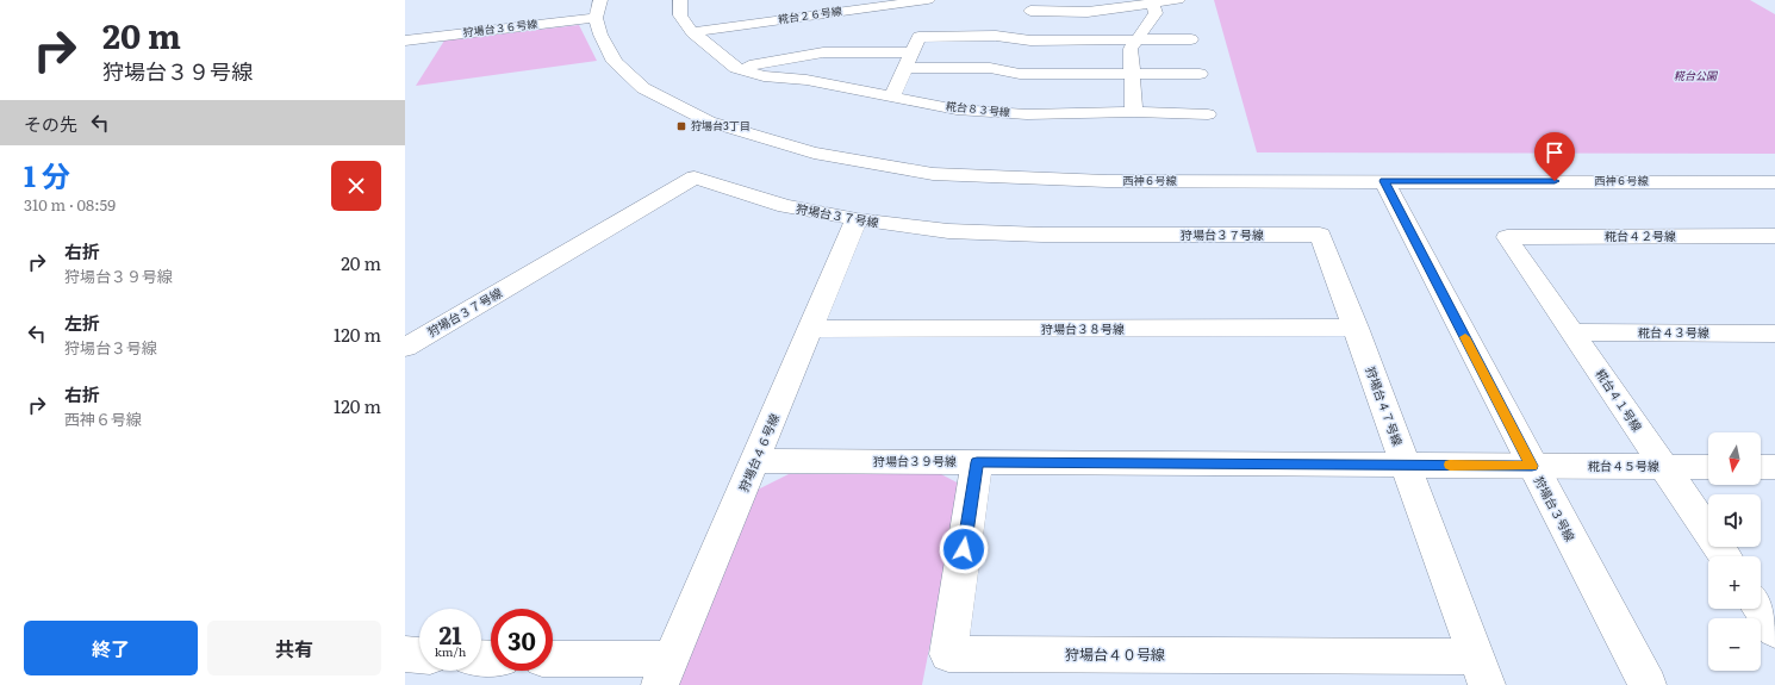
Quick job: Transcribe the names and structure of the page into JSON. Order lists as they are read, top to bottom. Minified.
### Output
{"streets":{"street":["糀台２６号線","狩場台３６号線","糀台８３号線","西神６号線","狩場台３７号線","糀台４２号線","狩場台３８号線","糀台４３号線","糀台４１号線","狩場台４７号線","狩場台４６号線","狩場台３９号線","糀台４５号線","狩場台３号線","狩場台４０号線"]},"crossings":[["糀台２６号線","糀台８３号線"],["狩場台３６号線","西神６号線"],["西神６号線","狩場台３号線"],["狩場台３７号線","狩場台４７号線"],["狩場台３７号線","狩場台４６号線"],["糀台４２号線","糀台４１号線"],["狩場台３８号線","狩場台４７号線"],["狩場台３８号線","狩場台４６号線"],["糀台４３号線","糀台４１号線"],["糀台４１号線","糀台４５号線"],["狩場台４７号線","狩場台３９号線"],["狩場台４７号線","狩場台４０号線"],["狩場台４６号線","狩場台３９号線"],["狩場台３９号線","糀台４５号線"],["狩場台３９号線","狩場台３号線"],["狩場台３９号線","狩場台４０号線"],["糀台４５号線","狩場台３号線"]],"parks":["糀台公園"],"places":{"transit":["狩場台3丁目"]},"north":"bottom","page":{"turn":["20 m","狩場台３９号線"],"then":"その先","heading":["1 分","310 m · 08:59"],"list":[{"name":"右折","note":"狩場台３９号線","value":"20 m"},{"name":"左折","note":"狩場台３号線","value":"120 m"},{"name":"右折","note":"西神６号線","value":"120 m"}],"map_buttons":["+","−"],"speed":"21 km/h","limit":"30","buttons":["終了","共有"]}}
